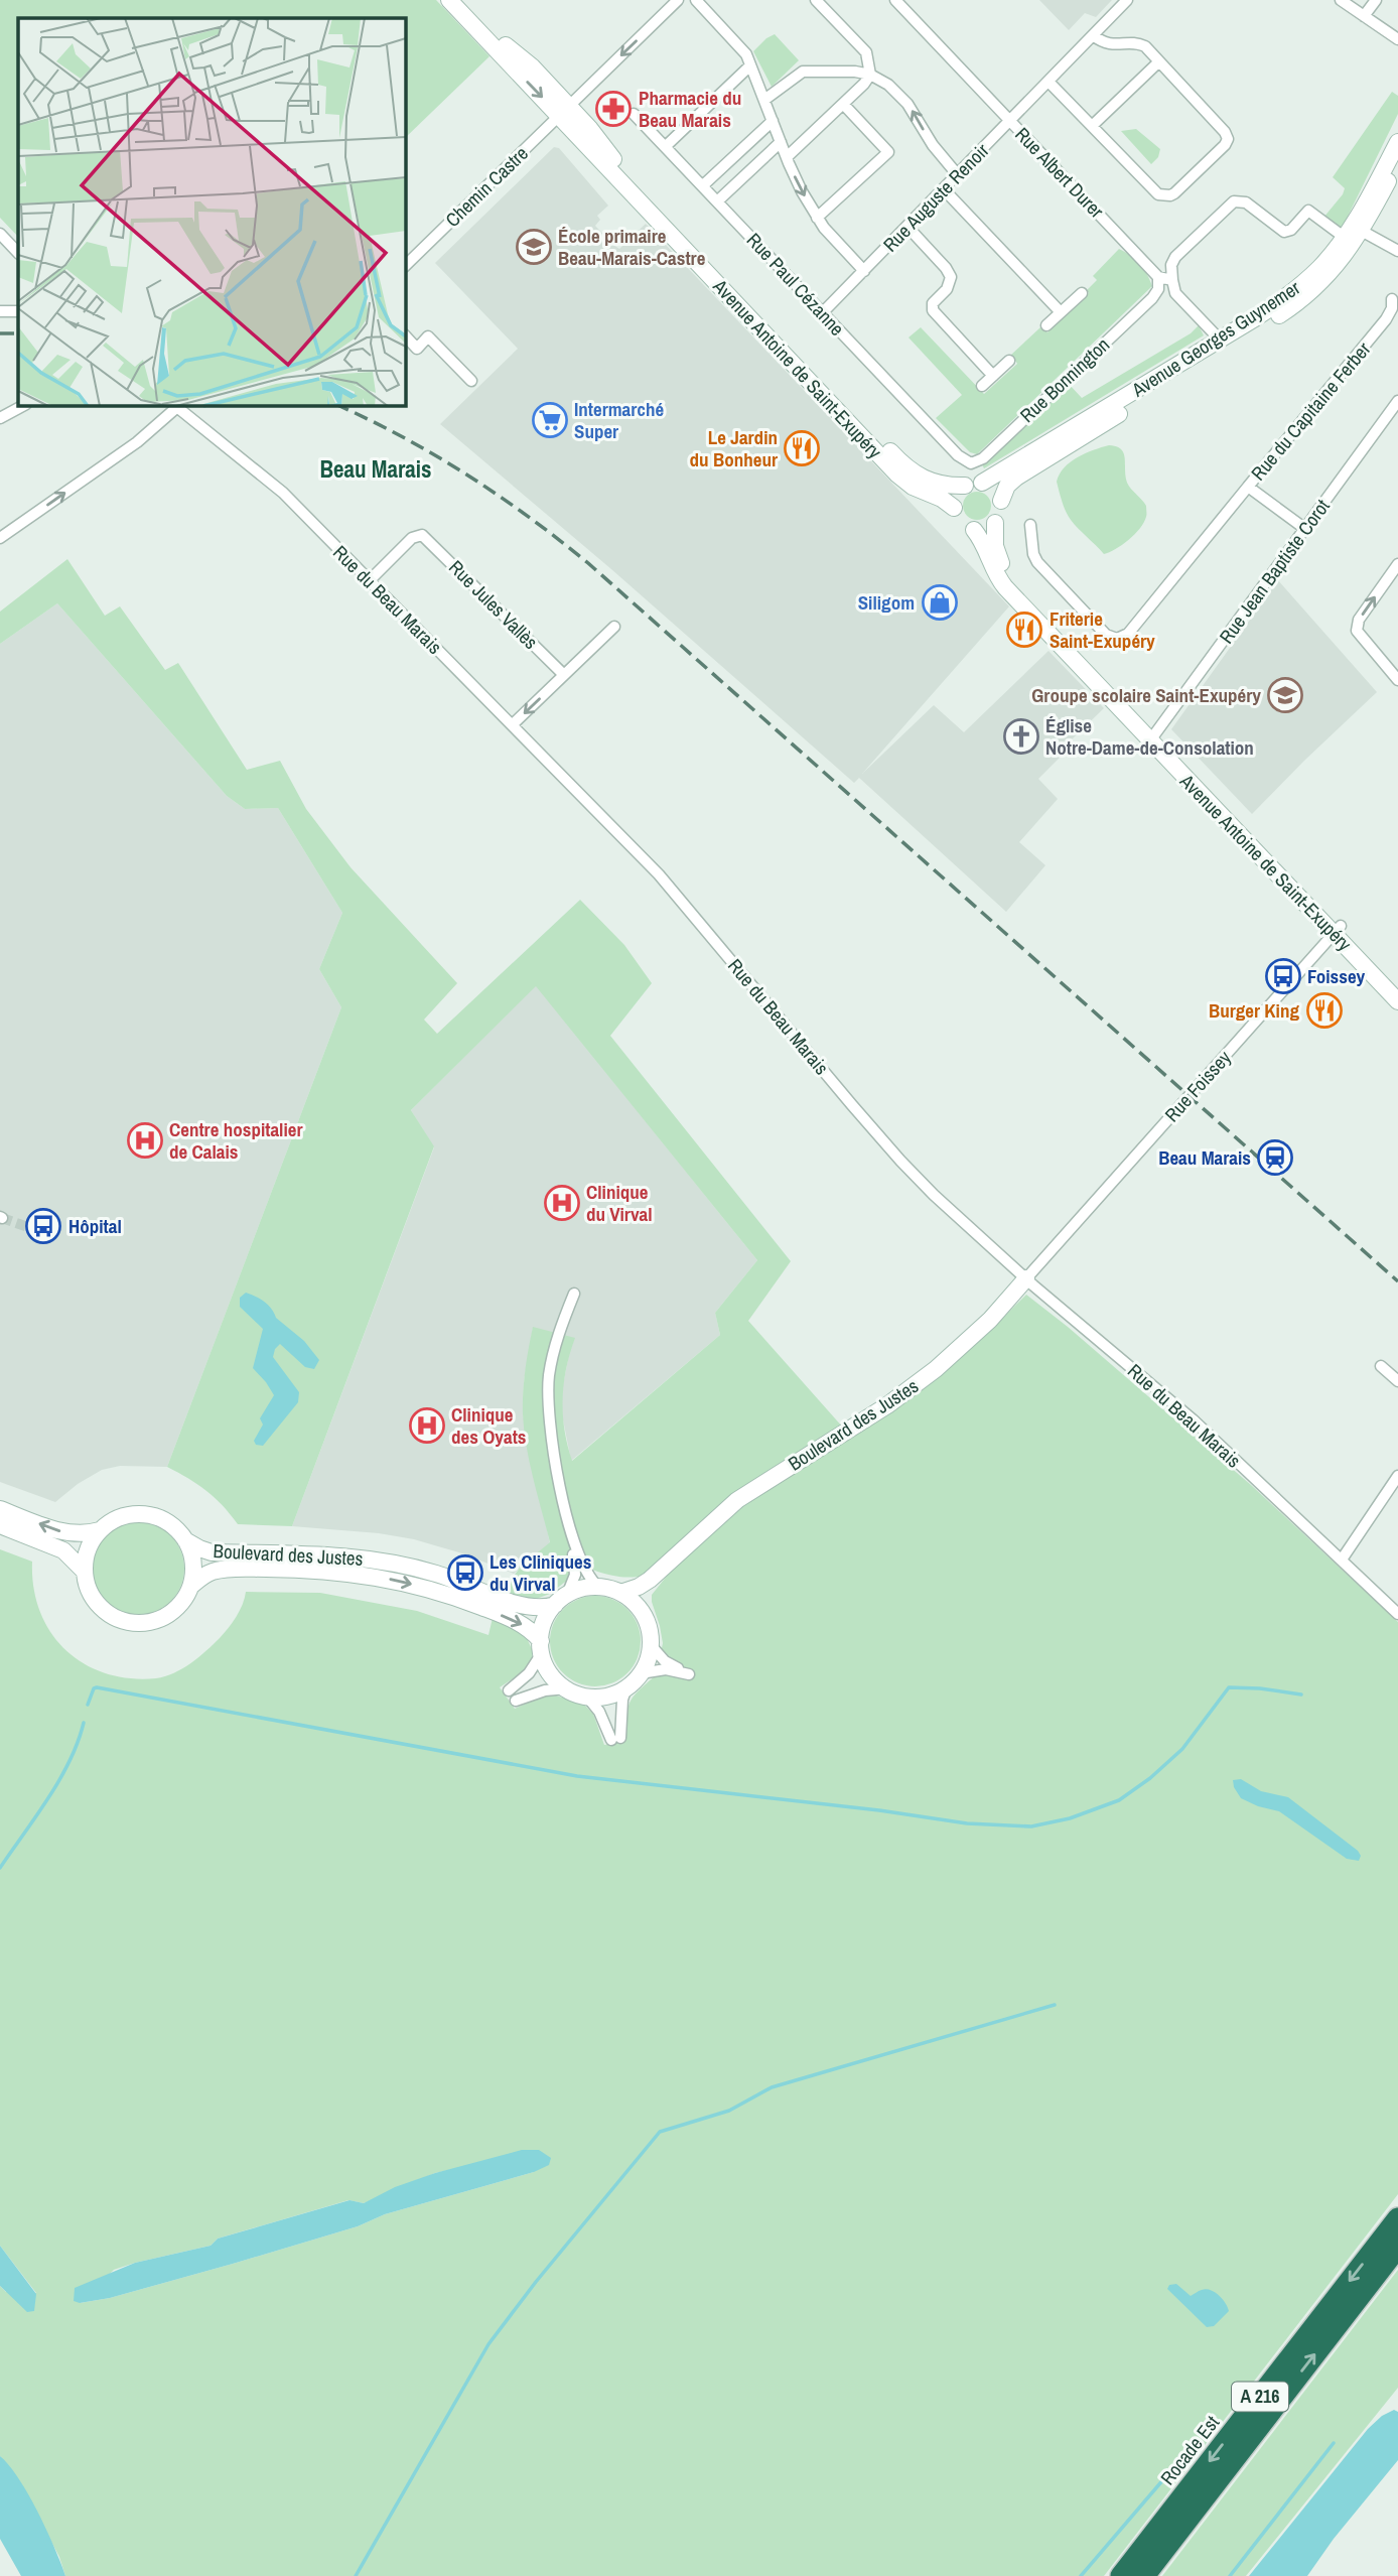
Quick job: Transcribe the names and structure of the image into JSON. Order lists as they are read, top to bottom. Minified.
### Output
{"streets":{"highway":["A 216","Rocade Est"],"street":["Rue Albert Durer","Chemin Castre","Rue Auguste Renoir","Rue Paul Cézanne","Avenue Georges Guynemer","Avenue Antoine de Saint-Exupéry","Rue Bonnington","Rue du Capitaine Ferber","Rue Jean Baptiste Corot","Rue du Beau Marais","Rue Jules Vallès","Rue Foissey","Boulevard des Justes"]},"crossings":[["Rue Albert Durer","Rue Auguste Renoir"],["Rue Albert Durer","Rue Bonnington"],["Chemin Castre","Avenue Antoine de Saint-Exupéry"],["Rue Auguste Renoir","Rue Paul Cézanne"],["Rue Paul Cézanne","Rue Bonnington"],["Avenue Georges Guynemer","Avenue Antoine de Saint-Exupéry"],["Avenue Antoine de Saint-Exupéry","Rue Jean Baptiste Corot"],["Avenue Antoine de Saint-Exupéry","Rue Foissey"],["Rue du Capitaine Ferber","Rue Jean Baptiste Corot"],["Rue du Beau Marais","Rue Jules Vallès"],["Rue du Beau Marais","Rue Foissey"],["Rue du Beau Marais","Boulevard des Justes"],["Rue Foissey","Boulevard des Justes"]],"one_way":["Chemin Castre"],"districts":["Beau Marais"],"places":{"pharmacy":["Pharmacie du Beau Marais"],"school or university":["École primaire Beau-Marais-Castre","Groupe scolaire Saint-Exupéry"],"supermarket":["Intermarché Super"],"restaurant":["Le Jardin du Bonheur","Friterie Saint-Exupéry","Burger King"],"shop":["Siligom"],"church":["Église Notre-Dame-de-Consolation"],"bus stop":["Foissey","Hôpital","Les Cliniques du Virval"],"hospital":["Centre hospitalier de Calais","Clinique du Virval","Clinique des Oyats"],"station":["Beau Marais"]}}
